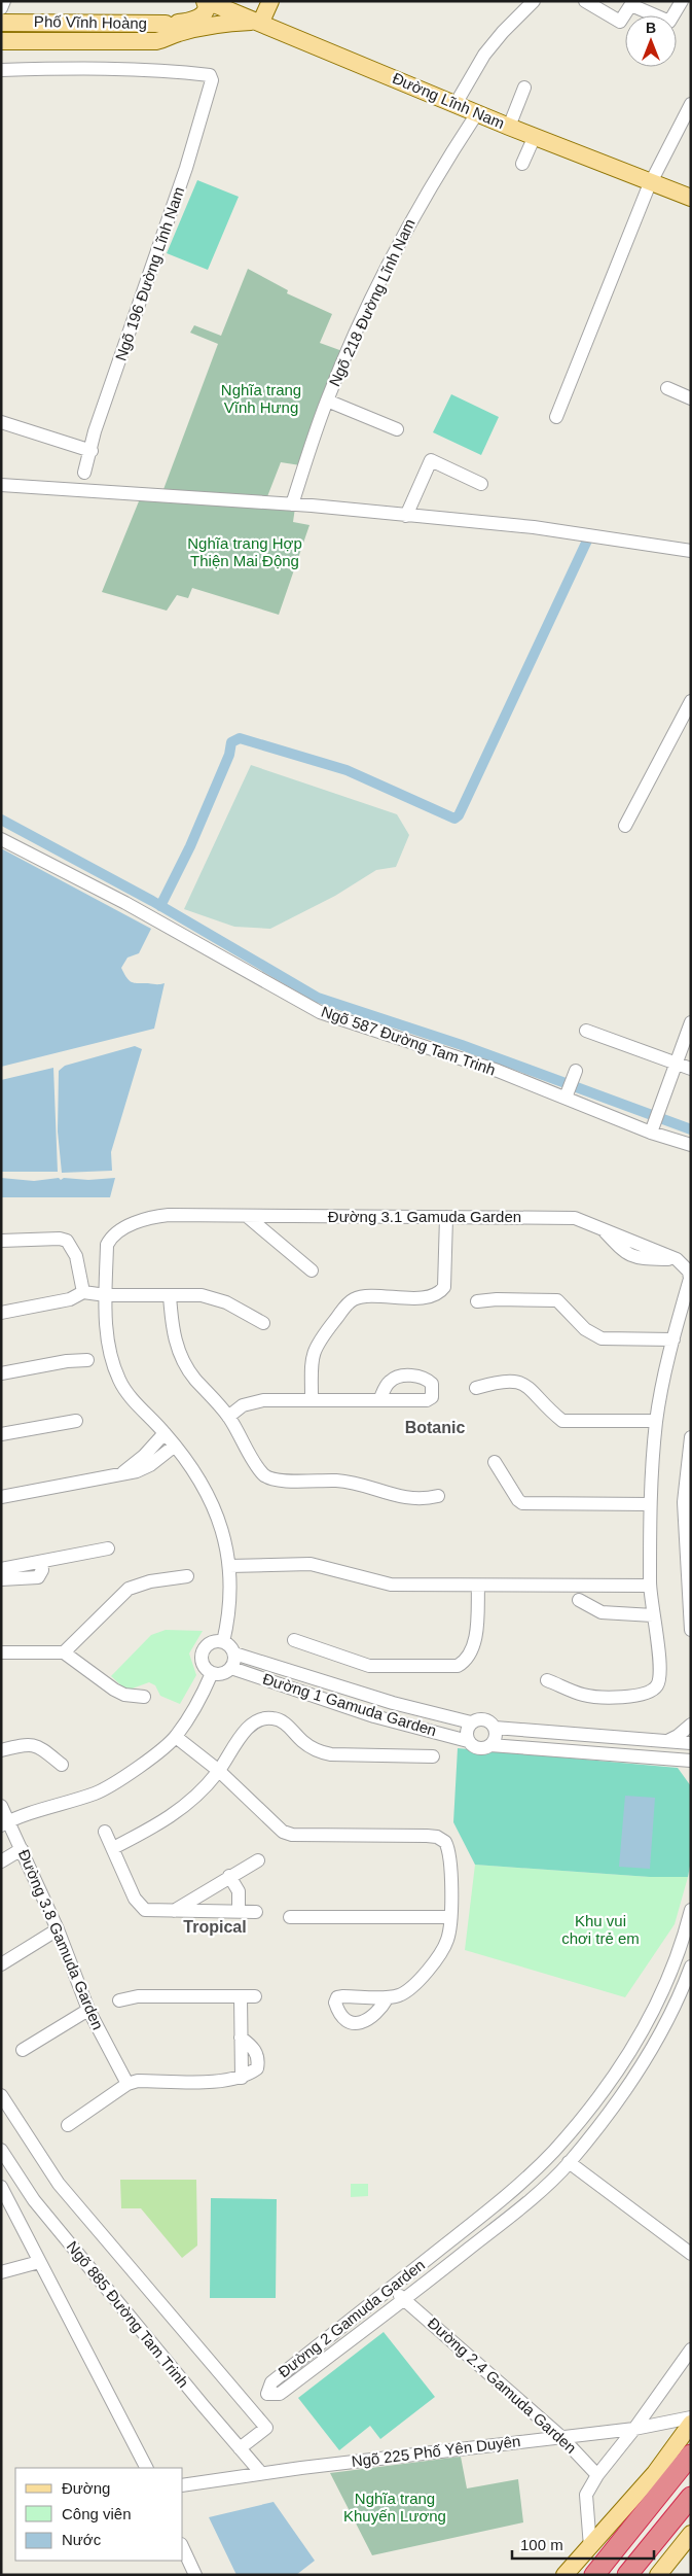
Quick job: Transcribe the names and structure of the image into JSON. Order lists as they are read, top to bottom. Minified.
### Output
{"streets":{"main road":["Phố Vĩnh Hoàng","Đường Lĩnh Nam"],"street":["Ngõ 196 Đường Lĩnh Nam","Ngõ 218 Đường Lĩnh Nam","Ngõ 587 Đường Tam Trinh","Đường 3.1 Gamuda Garden","Đường 1 Gamuda Garden","Đường 3.8 Gamuda Garden","Ngõ 885 Đường Tam Trinh","Đường 2 Gamuda Garden","Đường 2.4 Gamuda Garden","Ngõ 225 Phố Yên Duyên"]},"crossings":[["Phố Vĩnh Hoàng","Đường Lĩnh Nam"],["Đường Lĩnh Nam","Ngõ 218 Đường Lĩnh Nam"],["Đường 3.1 Gamuda Garden","Đường 1 Gamuda Garden"],["Ngõ 885 Đường Tam Trinh","Ngõ 225 Phố Yên Duyên"],["Đường 2 Gamuda Garden","Đường 2.4 Gamuda Garden"],["Đường 2.4 Gamuda Garden","Ngõ 225 Phố Yên Duyên"]],"districts":["Botanic","Tropical"],"parks":["Nghĩa trang Vĩnh Hưng","Nghĩa trang Hợp Thiện Mai Động","Khu vui chơi trẻ em","Nghĩa trang Khuyến Lương"],"legend":["Đường","Công viên","Nước"],"scale_bar":"100 m","north":"top"}
